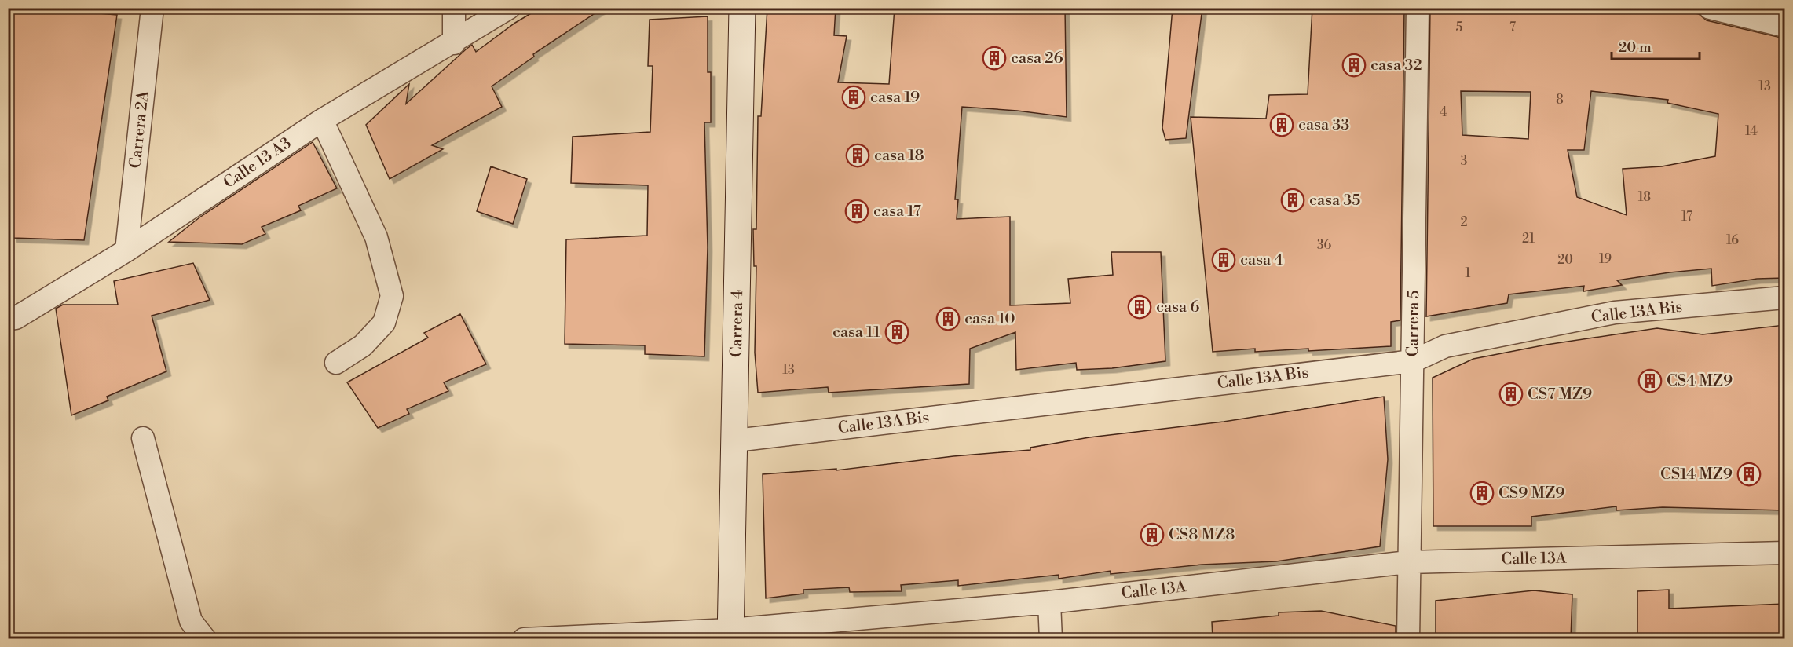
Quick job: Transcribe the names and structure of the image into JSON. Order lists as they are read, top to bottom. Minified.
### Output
{"streets":{"main road":["Carrera 4"],"street":["Carrera 2A","Calle 13 A3","Calle 13A Bis","Carrera 5","Calle 13A"]},"crossings":[["Carrera 2A","Calle 13 A3"],["Calle 13A Bis","Carrera 4"],["Calle 13A Bis","Carrera 5"],["Carrera 4","Calle 13A"],["Carrera 5","Calle 13A"]],"places":{"building":["casa 26","casa 32","casa 19","casa 33","casa 18","casa 35","casa 17","casa 4","casa 6","casa 10","casa 11","CS4 MZ9","CS7 MZ9","CS14 MZ9","CS9 MZ9","CS8 MZ8"]},"house_numbers":["5","7","13","8","4","14","3","18","17","2","21","16","36","19","20","1","13"],"scale_bar":"20 m"}
